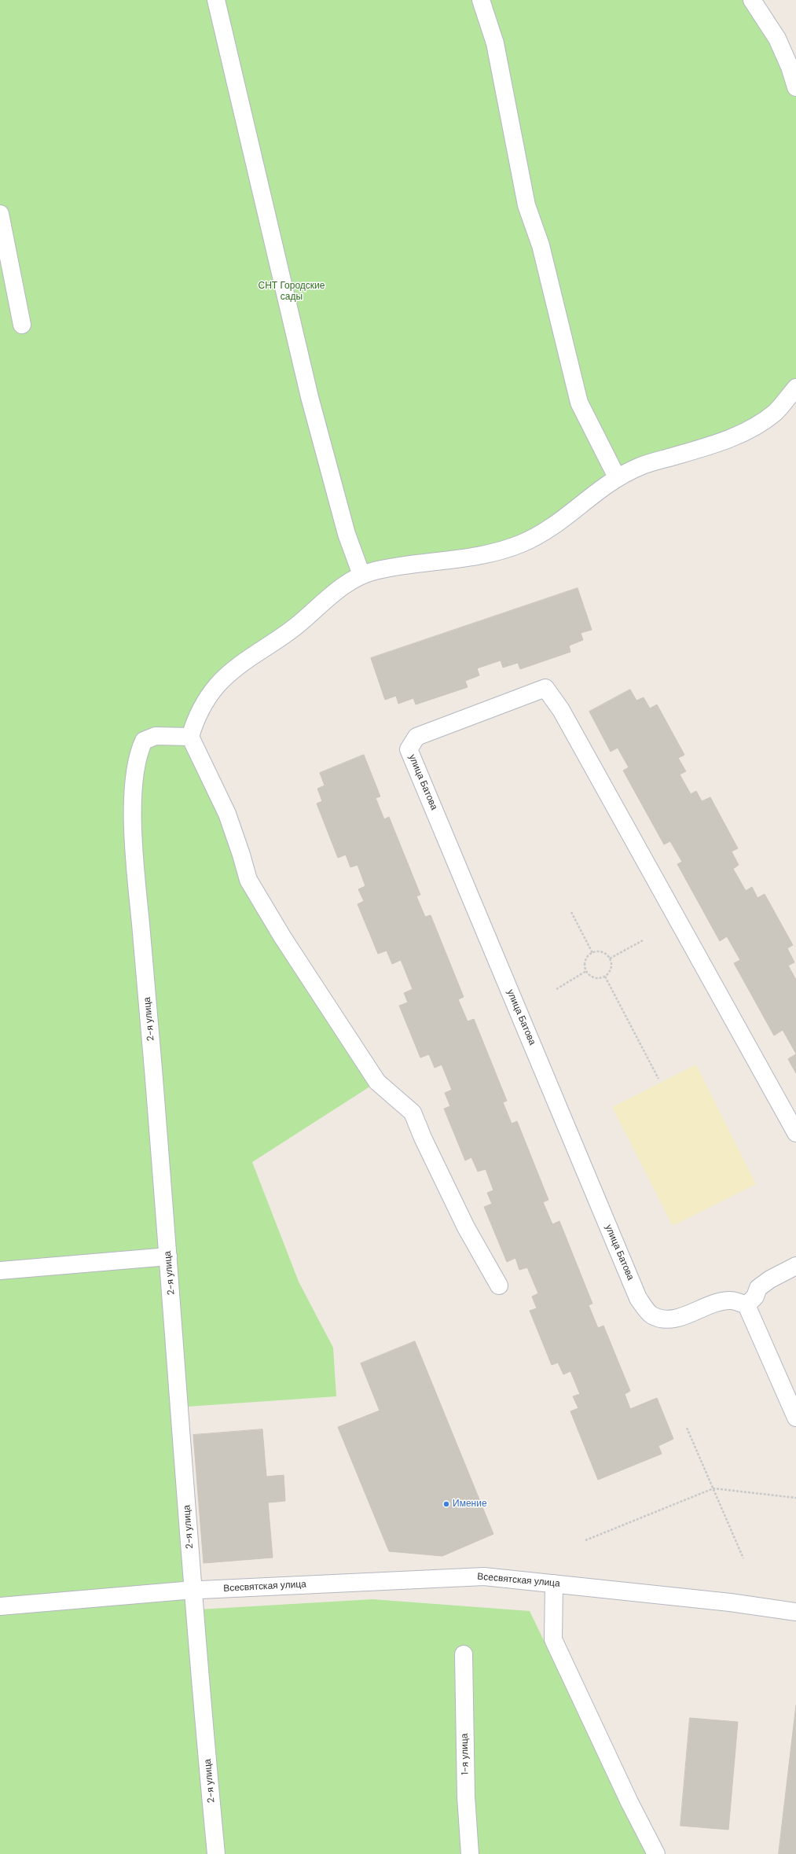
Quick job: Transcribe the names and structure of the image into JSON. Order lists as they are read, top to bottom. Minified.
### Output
{"streets":{"street":["улица Батова","2-я улица","Всесвятская улица","1-я улица"]},"crossings":[["2-я улица","Всесвятская улица"]],"parks":["СНТ Городские сады"],"places":["Имение"]}
